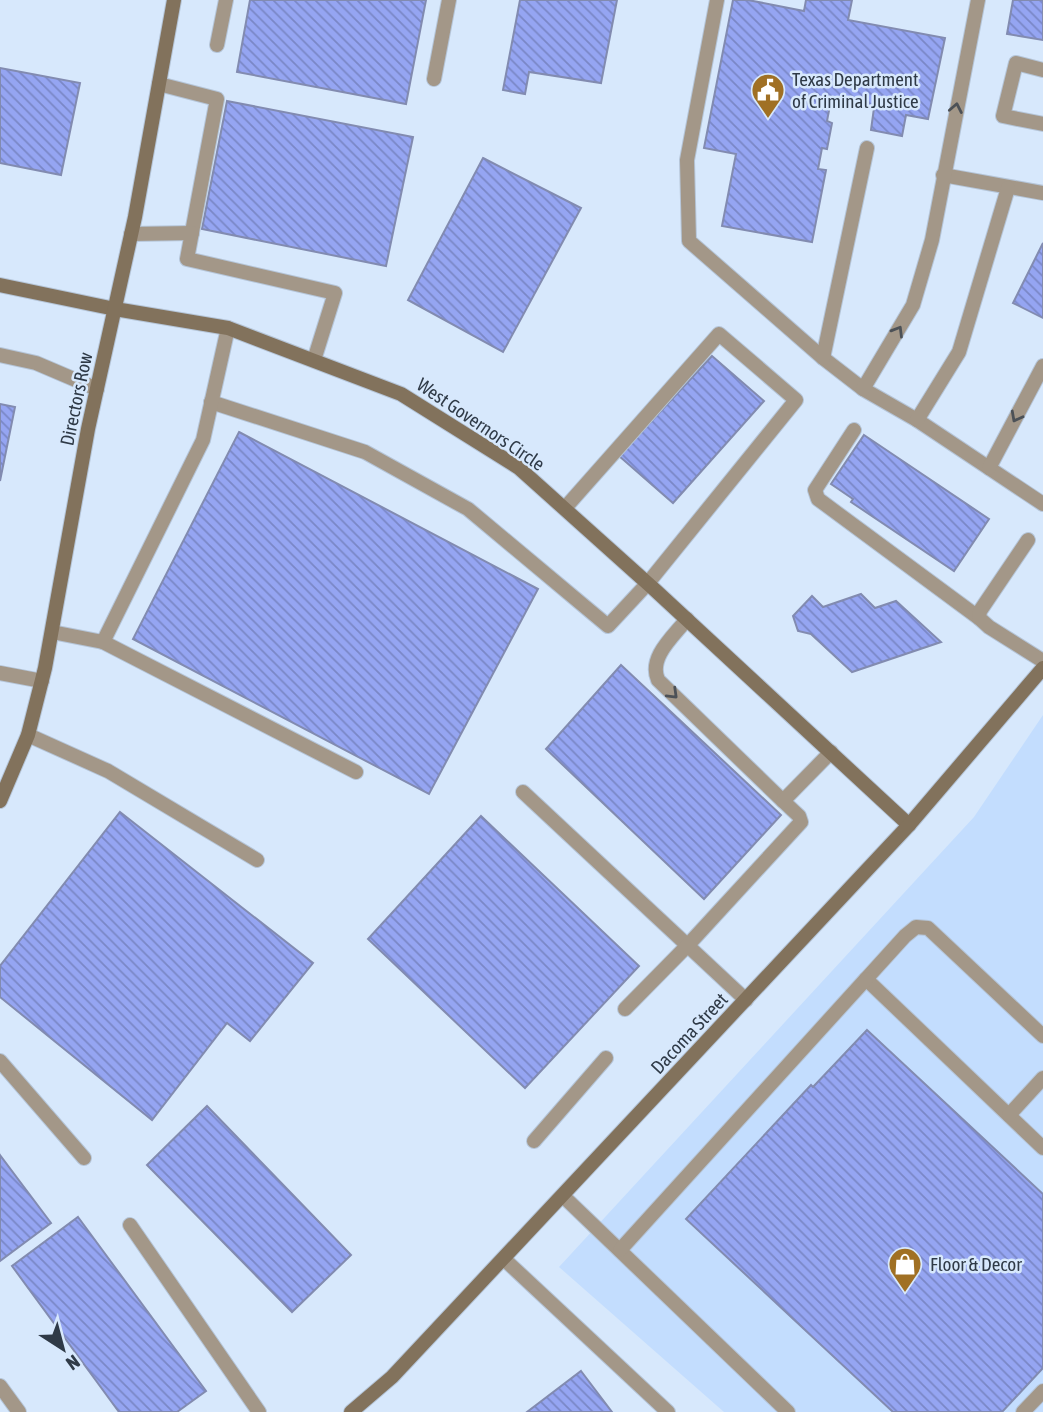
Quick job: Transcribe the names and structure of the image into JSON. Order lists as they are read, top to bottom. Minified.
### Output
{"streets":{"street":["Directors Row","West Governors Circle","Dacoma Street"]},"crossings":[["Directors Row","West Governors Circle"],["West Governors Circle","Dacoma Street"]],"places":{"public building":["Texas Department of Criminal Justice"],"shop":["Floor & Decor"]},"north":"bottom right"}
